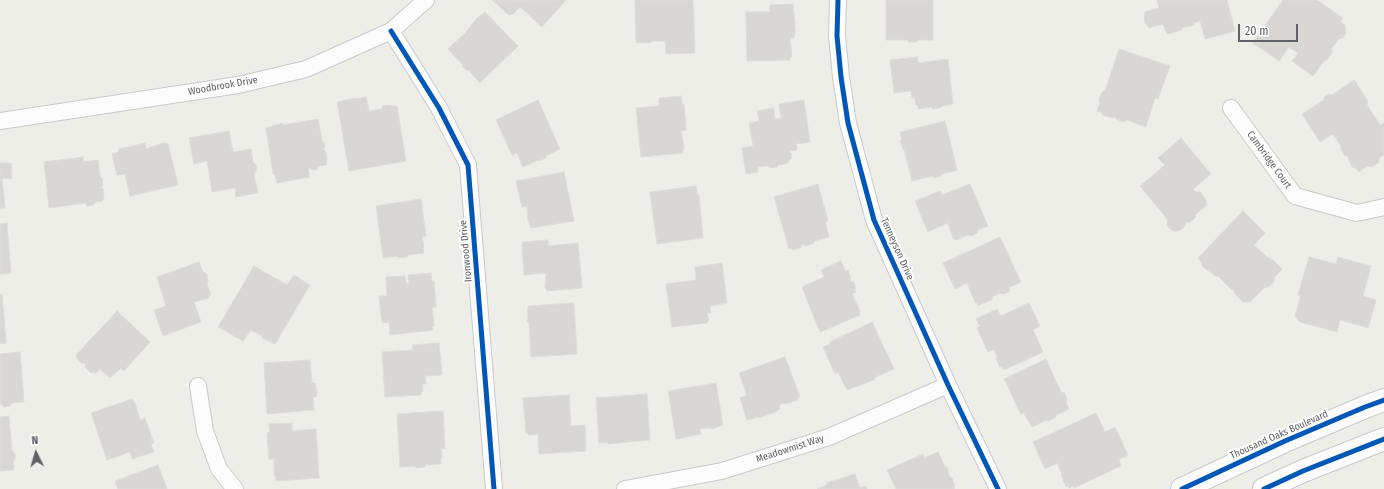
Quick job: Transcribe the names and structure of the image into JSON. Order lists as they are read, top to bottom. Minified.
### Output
{"streets":{"main road":["Thousand Oaks Boulevard"],"street":["Woodbrook Drive","Cambridge Court","Tenneyson Drive","Ironwood Drive","Meadowmist Way"]},"crossings":[["Woodbrook Drive","Ironwood Drive"],["Tenneyson Drive","Meadowmist Way"]],"scale_bar":"20 m","north":"top"}
